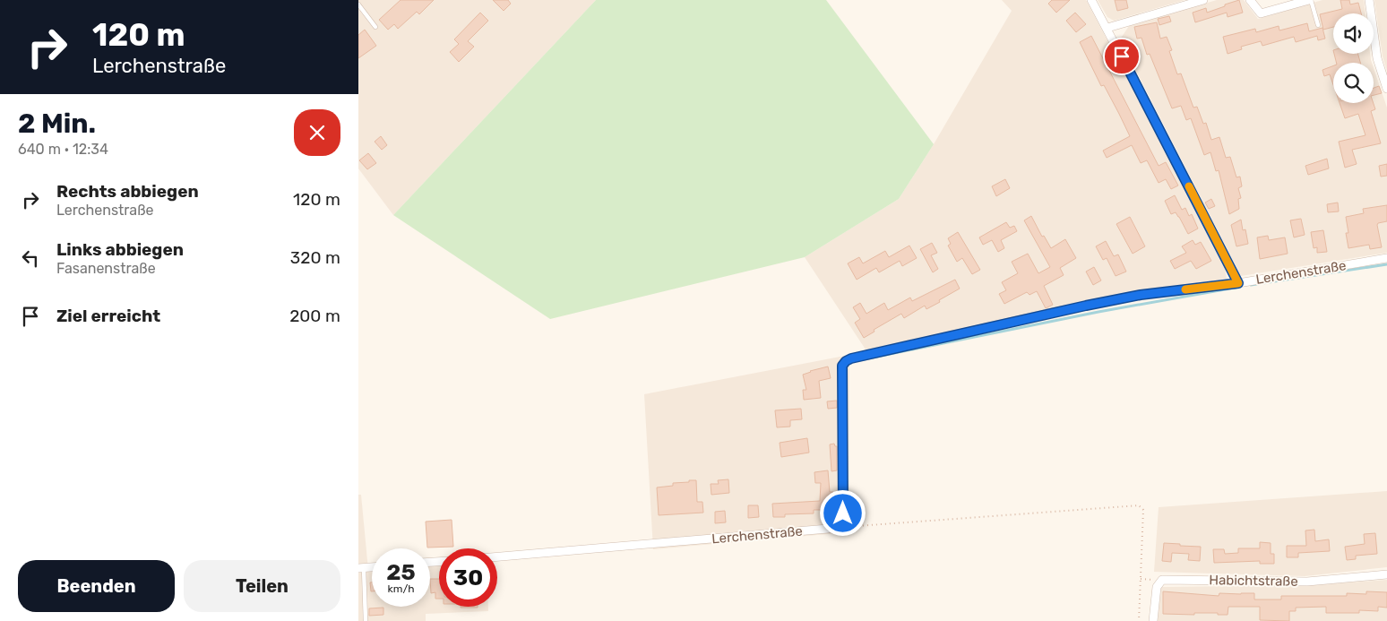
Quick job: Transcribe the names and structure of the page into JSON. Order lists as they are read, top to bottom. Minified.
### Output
{"streets":{"street":["Lerchenstraße","Habichtstraße"]},"page":{"turn":["120 m","Lerchenstraße"],"heading":["2 Min.","640 m · 12:34"],"list":[{"name":"Rechts abbiegen","note":"Lerchenstraße","value":"120 m"},{"name":"Links abbiegen","note":"Fasanenstraße","value":"320 m"},{"name":"Ziel erreicht","value":"200 m"}],"speed":"25 km/h","limit":"30","buttons":["Beenden","Teilen"]}}
